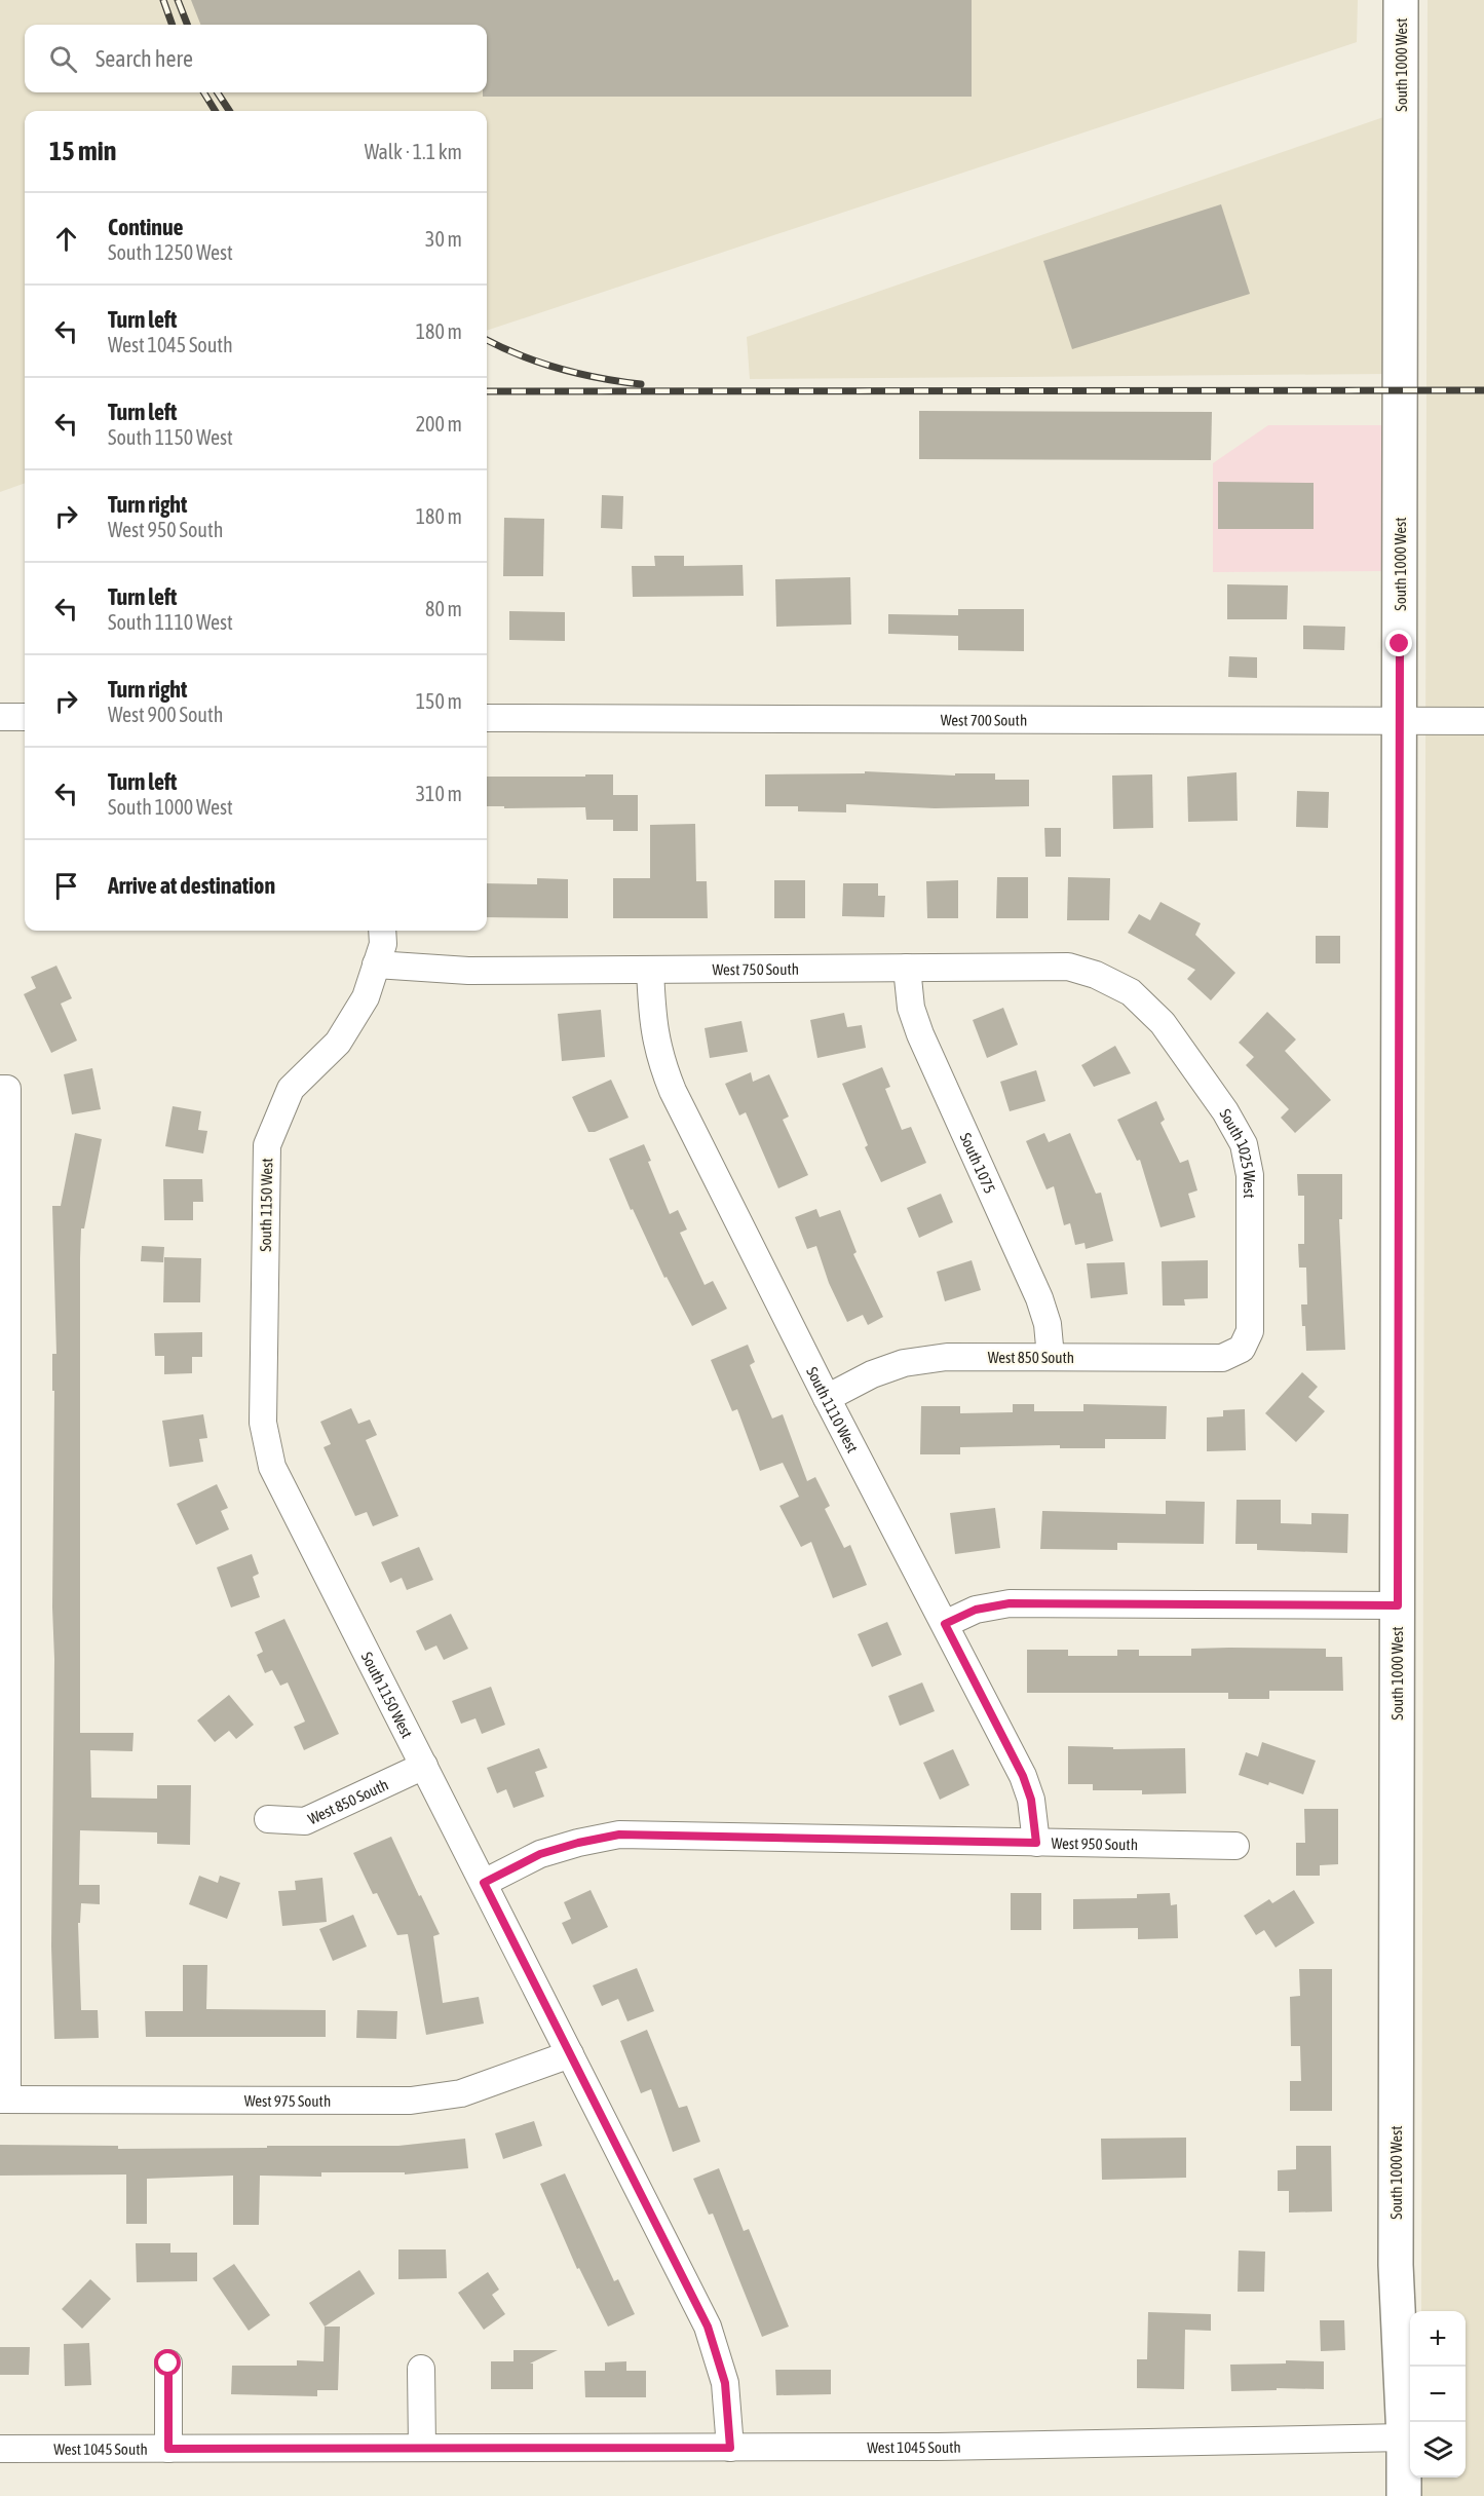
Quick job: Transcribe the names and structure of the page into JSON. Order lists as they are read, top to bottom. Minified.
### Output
{"streets":{"main road":["South 1000 West"],"street":["West 700 South","West 750 South","South 1025 West","South 1075","South 1150 West","West 850 South","South 1110 West","West 950 South","West 975 South","West 1045 South"]},"crossings":[["South 1000 West","West 700 South"],["South 1000 West","West 1045 South"],["West 750 South","South 1025 West"],["West 750 South","South 1075"],["West 750 South","South 1150 West"],["West 750 South","South 1110 West"],["South 1025 West","West 850 South"],["South 1075","West 850 South"],["South 1150 West","West 850 South"],["South 1150 West","West 950 South"],["South 1150 West","West 975 South"],["South 1150 West","West 1045 South"],["West 850 South","South 1110 West"],["South 1110 West","West 950 South"]],"page":{"search":"Search here","heading":["15 min","Walk · 1.1 km"],"list":[["Continue","South 1250 West","30 m"],["Turn left","West 1045 South","180 m"],["Turn left","South 1150 West","200 m"],["Turn right","West 950 South","180 m"],["Turn left","South 1110 West","80 m"],["Turn right","West 900 South","150 m"],["Turn left","South 1000 West","310 m"],"Arrive at destination"],"map_buttons":["+","−"]}}
